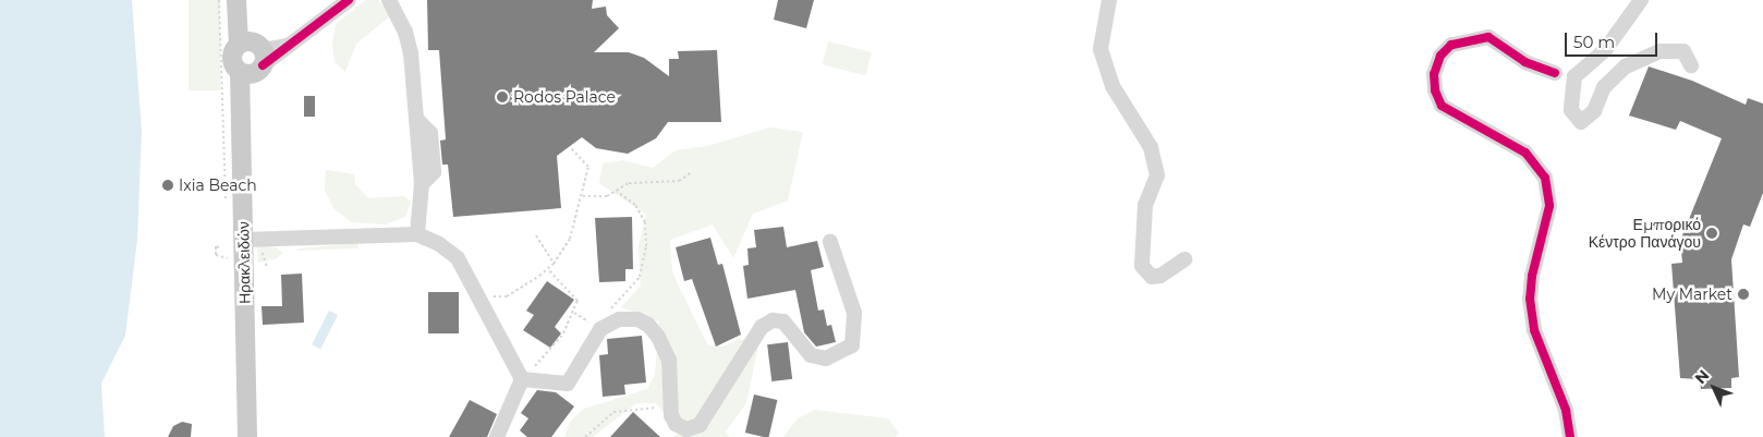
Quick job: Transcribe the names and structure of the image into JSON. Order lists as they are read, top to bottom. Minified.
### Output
{"streets":{"main road":["Ηρακλειδών"]},"places":["Rodos Palace","Ixia Beach","Εμπορικό Κέντρο Πανάγου","My Market"],"scale_bar":"50 m","north":"top left"}
